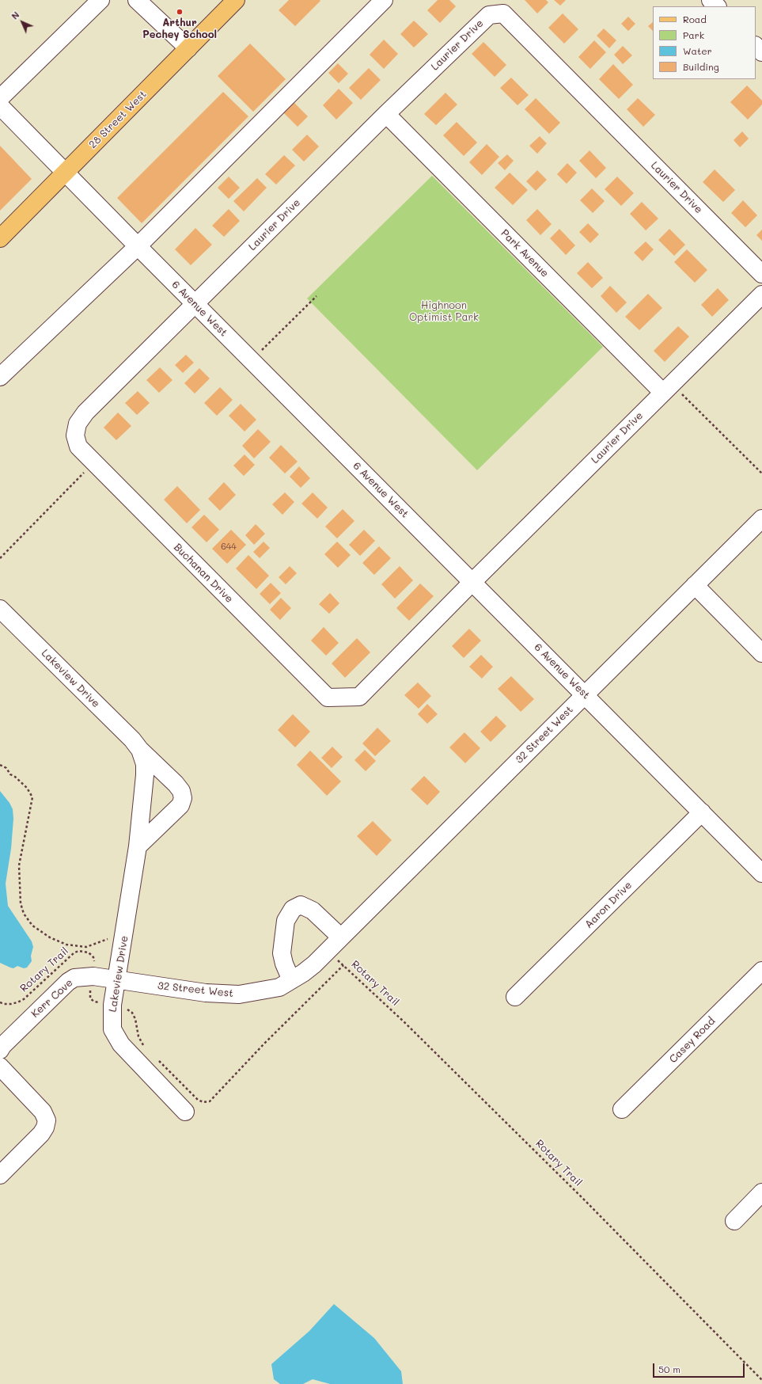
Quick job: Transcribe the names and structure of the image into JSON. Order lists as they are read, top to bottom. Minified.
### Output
{"streets":{"main road":["28 Street West"],"street":["Laurier Drive","Park Avenue","6 Avenue West","Buchanan Drive","Lakeview Drive","32 Street West","Aaron Drive","Kerr Cove","Casey Road"],"path":["Rotary Trail"]},"crossings":[["Laurier Drive","Park Avenue"],["Laurier Drive","6 Avenue West"],["Laurier Drive","Buchanan Drive"],["28 Street West","6 Avenue West"],["6 Avenue West","Buchanan Drive"],["6 Avenue West","32 Street West"],["6 Avenue West","Aaron Drive"],["Lakeview Drive","32 Street West"],["Lakeview Drive","Rotary Trail"],["Lakeview Drive","Kerr Cove"],["32 Street West","Kerr Cove"],["Rotary Trail","Kerr Cove"]],"parks":["Highnoon Optimist Park"],"places":["Arthur Pechey School"],"house_numbers":["644"],"legend":["Road","Park","Water","Building"],"scale_bar":"50 m","north":"top left"}
